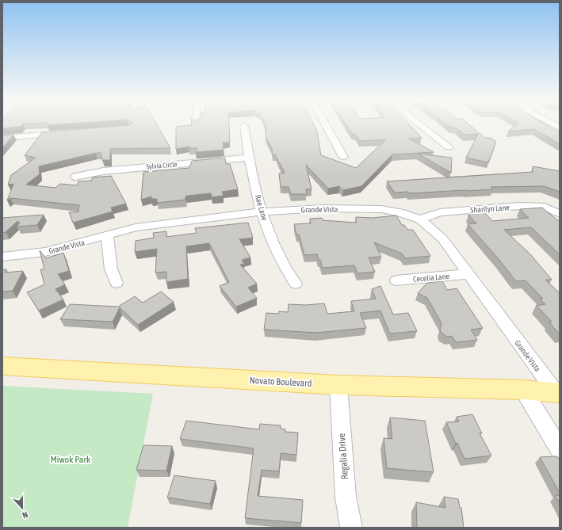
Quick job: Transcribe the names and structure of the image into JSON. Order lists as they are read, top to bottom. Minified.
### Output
{"streets":{"main road":["Novato Boulevard"],"street":["Sylvia Circle","Rae Lane","Sharilyn Lane","Grande Vista","Cecelia Lane","Regalia Drive"]},"crossings":[["Sylvia Circle","Rae Lane"],["Rae Lane","Grande Vista"],["Sharilyn Lane","Grande Vista"],["Grande Vista","Cecelia Lane"],["Grande Vista","Novato Boulevard"],["Novato Boulevard","Regalia Drive"]],"parks":["Miwok Park"],"north":"bottom"}
